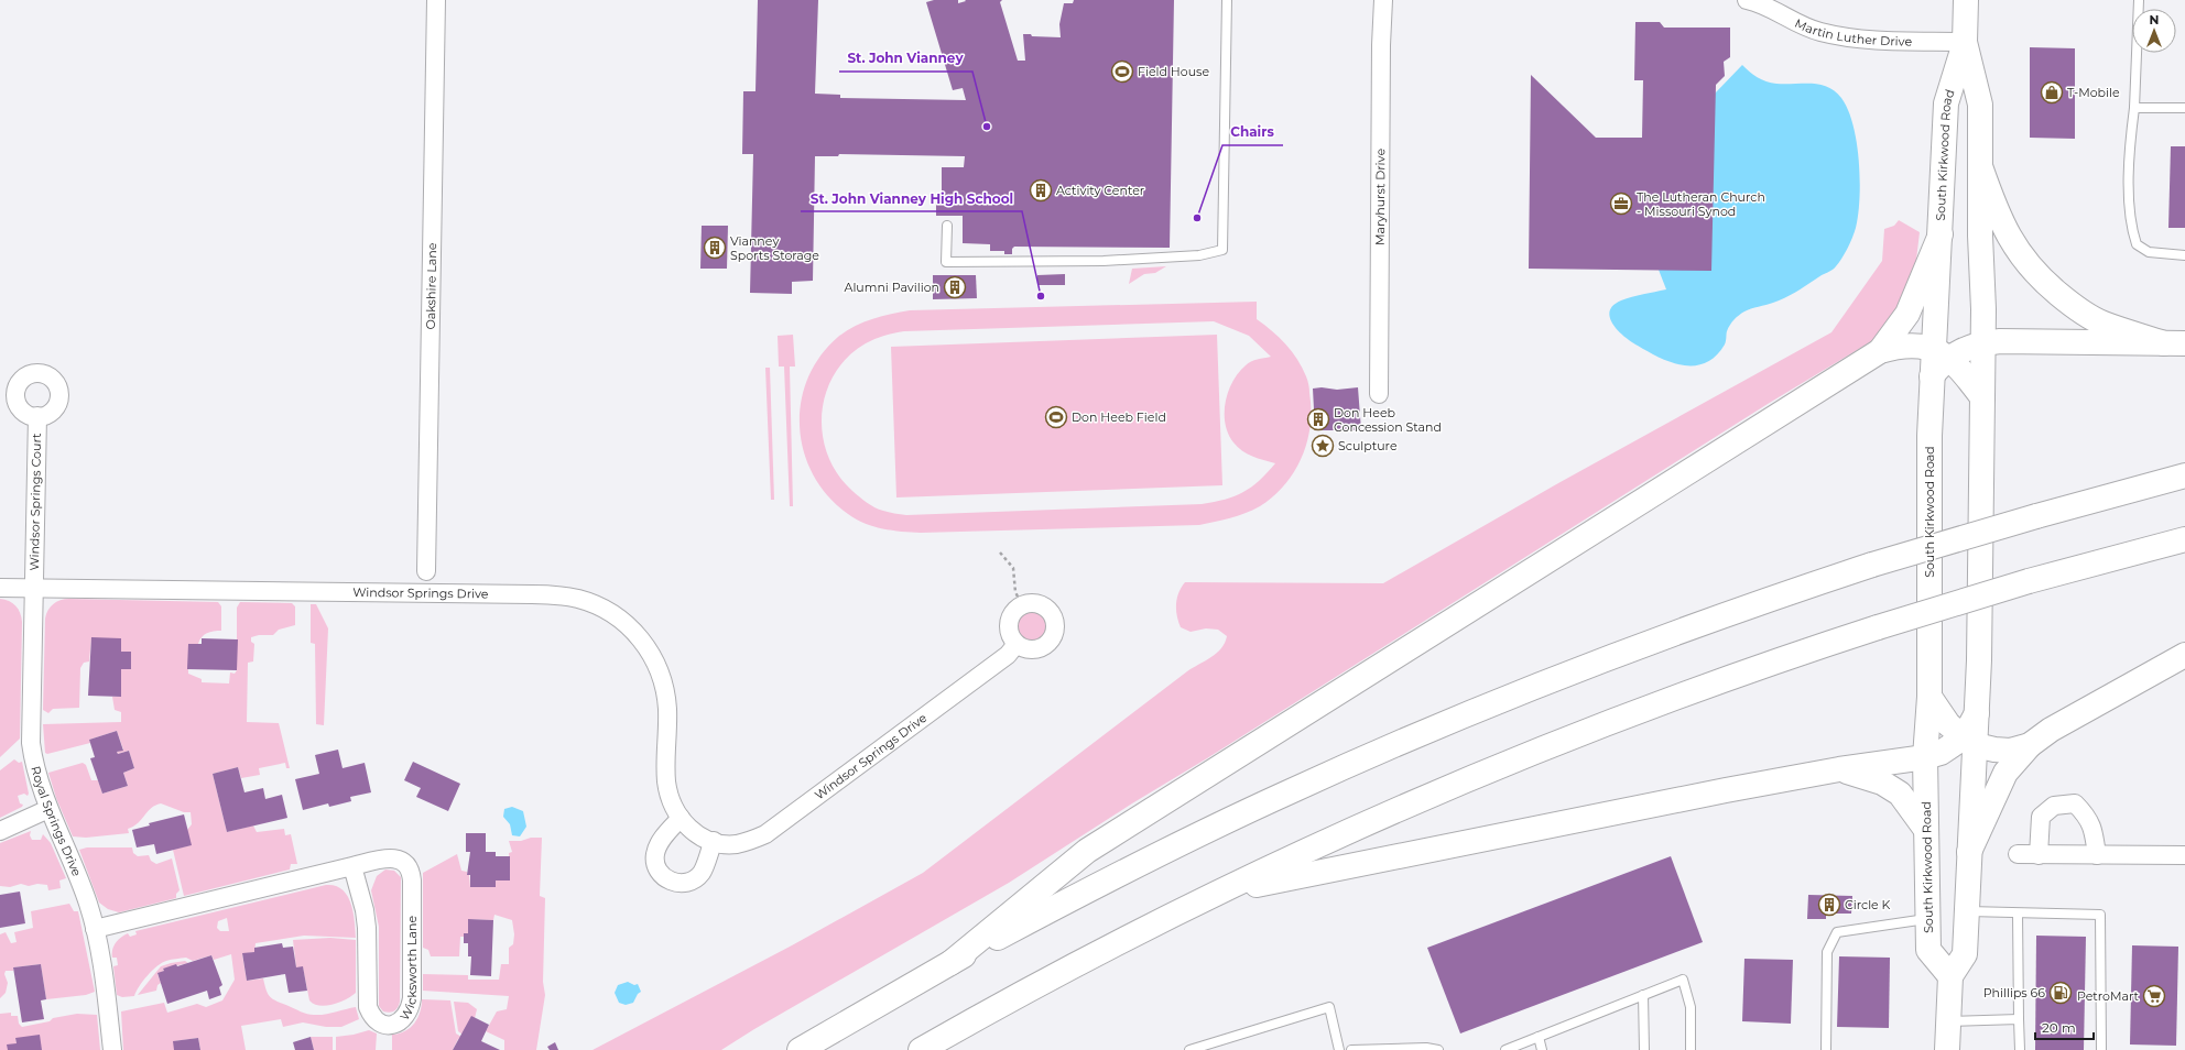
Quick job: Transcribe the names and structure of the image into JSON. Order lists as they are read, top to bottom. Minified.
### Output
{"streets":{"main road":["South Kirkwood Road"],"street":["Martin Luther Drive","Maryhurst Drive","Oakshire Lane","Windsor Springs Court","Windsor Springs Drive","Royal Springs Drive","Wicksworth Lane"]},"crossings":[["Martin Luther Drive","South Kirkwood Road"],["Windsor Springs Court","Windsor Springs Drive"],["Windsor Springs Court","Royal Springs Drive"],["Windsor Springs Drive","Royal Springs Drive"],["Royal Springs Drive","Wicksworth Lane"]],"places":{"sports":["Field House","Don Heeb Field"],"shop":["T-Mobile"],"other":["St. John Vianney","Chairs","St. John Vianney High School"],"building":["Activity Center","Vianney Sports Storage","Alumni Pavilion","Don Heeb Concession Stand","Circle K"],"office":["The Lutheran Church - Missouri Synod"],"place":["Sculpture"],"fuel station":["Phillips 66"],"supermarket":["PetroMart"]},"scale_bar":"20 m","north":"top"}
